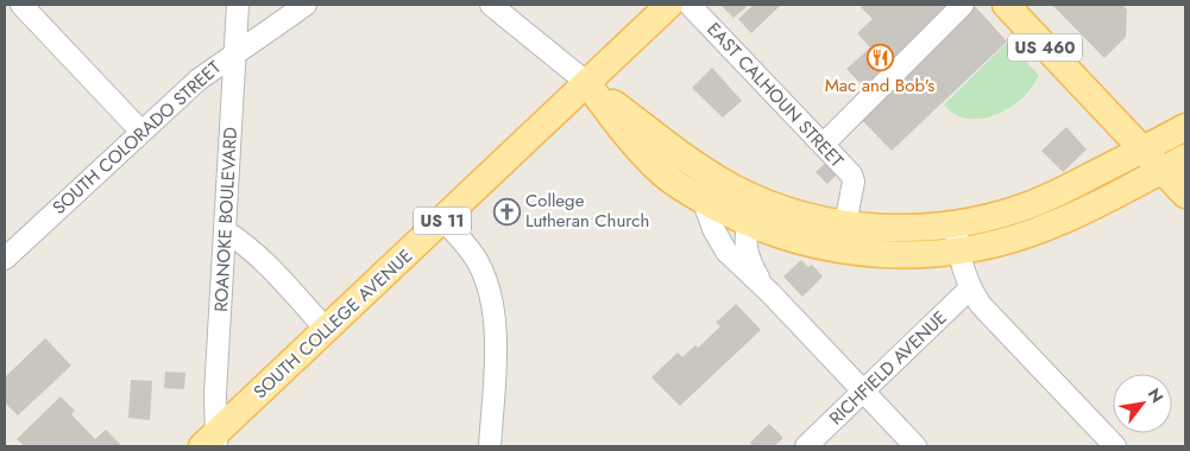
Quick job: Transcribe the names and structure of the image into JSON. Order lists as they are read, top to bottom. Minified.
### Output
{"streets":{"main road":["US 460","US 11","SOUTH COLLEGE AVENUE"],"street":["EAST CALHOUN STREET","SOUTH COLORADO STREET","ROANOKE BOULEVARD","RICHFIELD AVENUE"]},"crossings":[["SOUTH COLORADO STREET","ROANOKE BOULEVARD"],["ROANOKE BOULEVARD","SOUTH COLLEGE AVENUE"]],"places":{"restaurant":["Mac and Bob's"],"church":["College Lutheran Church"]},"north":"top right"}
